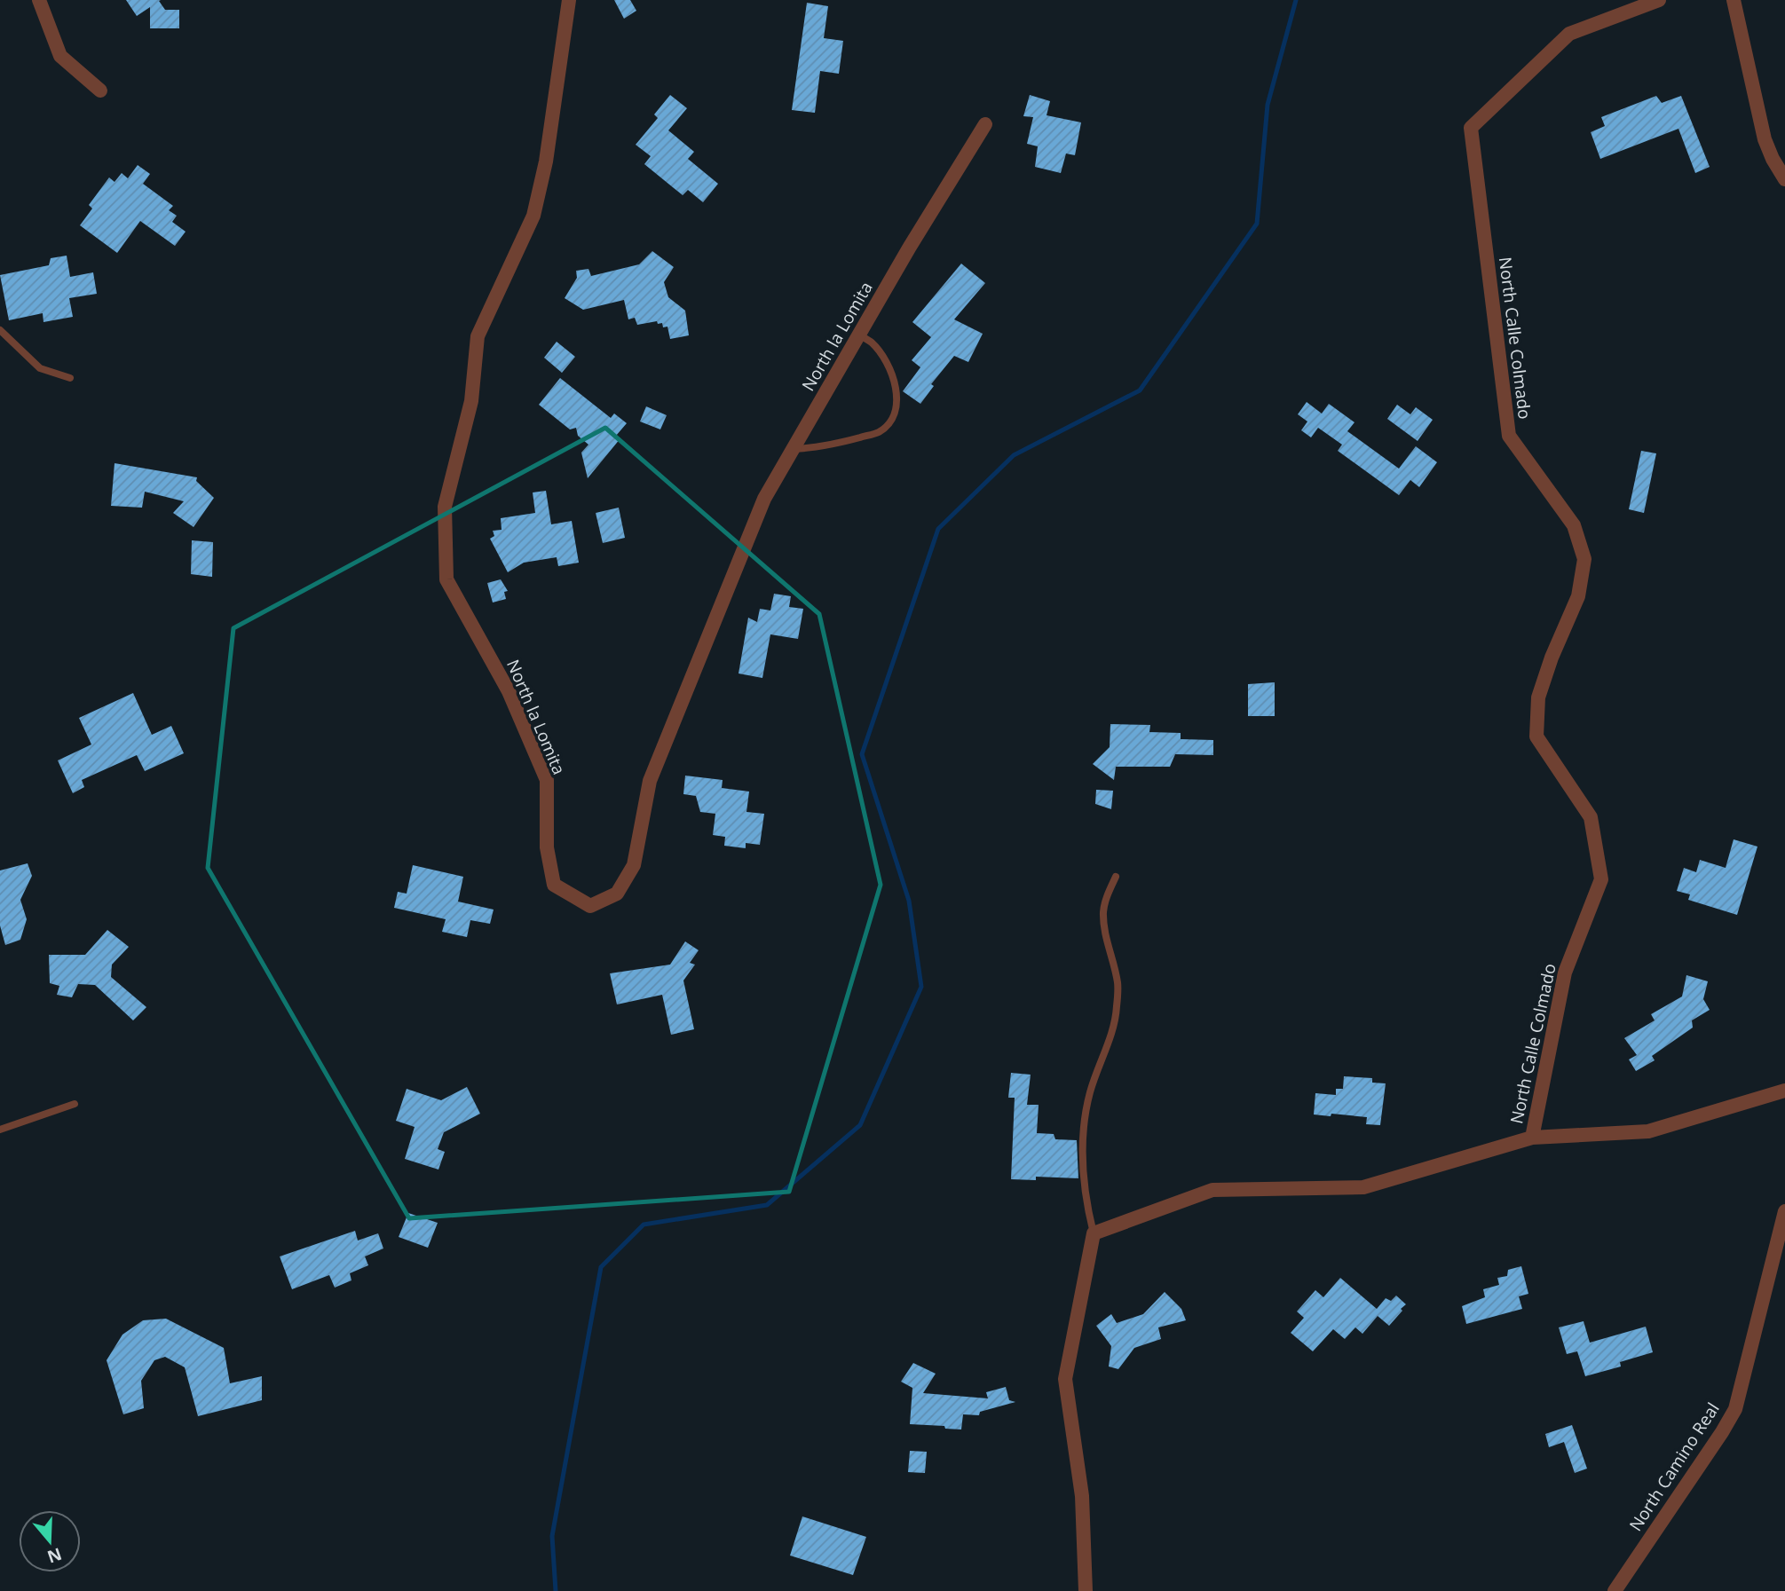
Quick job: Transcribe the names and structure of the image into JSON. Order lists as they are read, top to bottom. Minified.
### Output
{"streets":{"street":["North la Lomita","North Calle Colmado","North Camino Real"]},"north":"bottom"}
